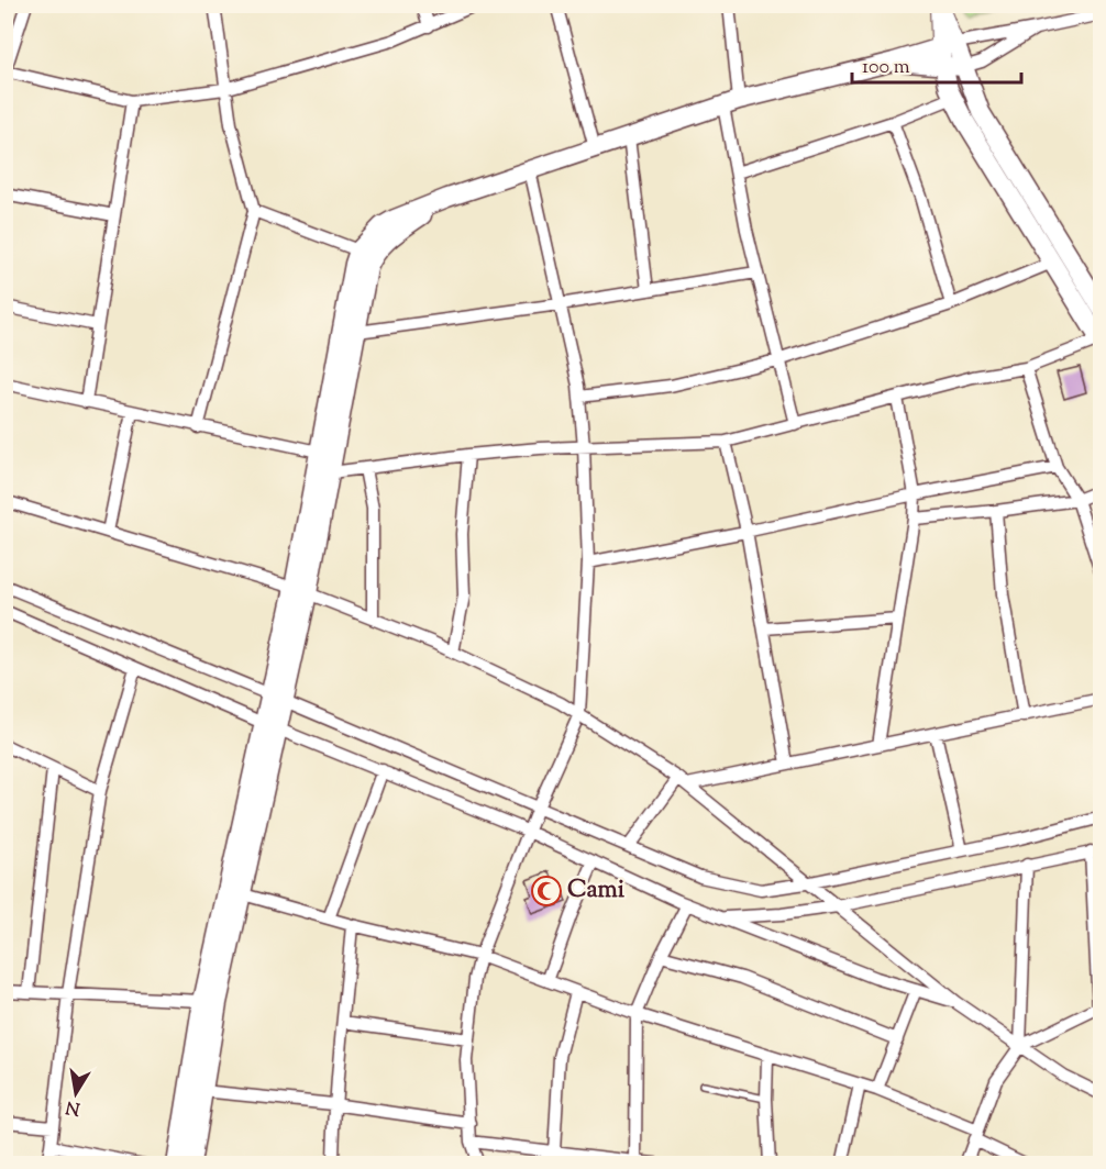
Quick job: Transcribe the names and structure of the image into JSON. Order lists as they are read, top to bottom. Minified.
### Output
{"places":{"mosque":["Cami"]},"scale_bar":"100 m","north":"bottom"}
